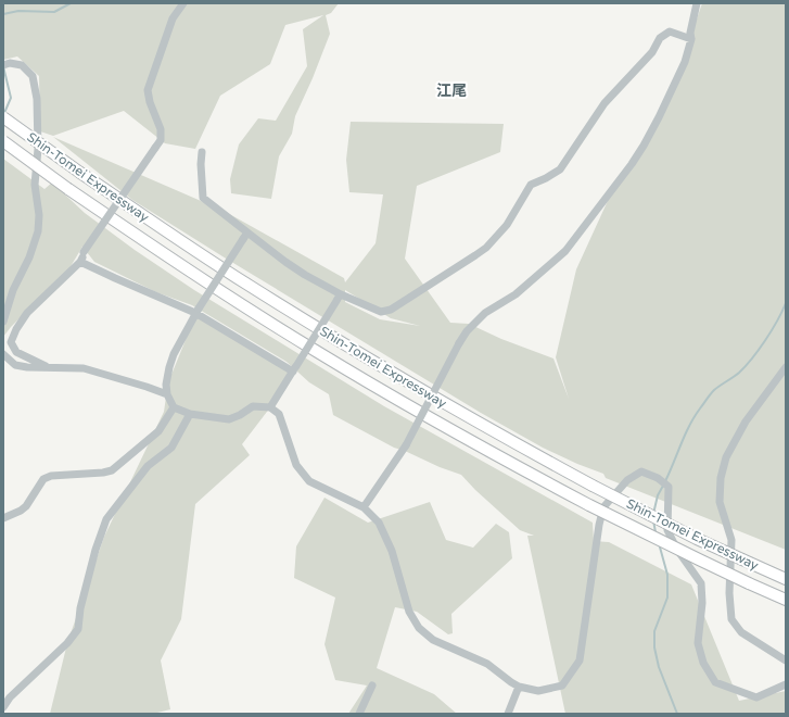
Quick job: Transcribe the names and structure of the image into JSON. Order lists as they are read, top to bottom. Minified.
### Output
{"streets":{"highway":["Shin-Tomei Expressway"]},"districts":["江尾"]}
